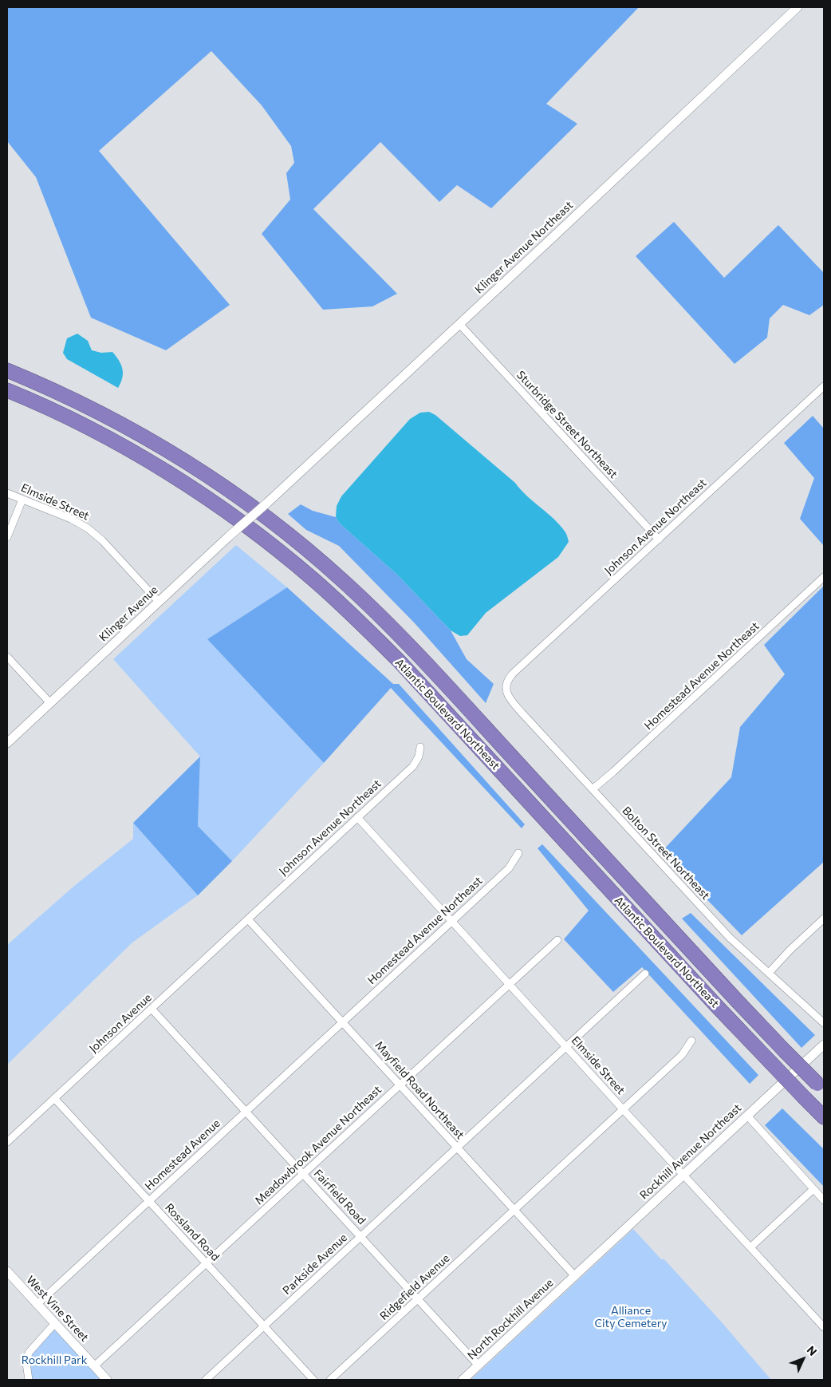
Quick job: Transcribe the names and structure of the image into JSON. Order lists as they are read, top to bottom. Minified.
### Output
{"streets":{"highway":["Atlantic Boulevard Northeast"],"street":["Klinger Avenue Northeast","Sturbridge Street Northeast","Elmside Street","Johnson Avenue Northeast","Klinger Avenue","Homestead Avenue Northeast","Bolton Street Northeast","Johnson Avenue","Mayfield Road Northeast","Meadowbrook Avenue Northeast","Rockhill Avenue Northeast","Homestead Avenue","Fairfield Road","Rossland Road","Parkside Avenue","Ridgefield Avenue","West Vine Street","North Rockhill Avenue"]},"crossings":[["Klinger Avenue Northeast","Sturbridge Street Northeast"],["Klinger Avenue Northeast","Klinger Avenue"],["Sturbridge Street Northeast","Johnson Avenue Northeast"],["Elmside Street","Johnson Avenue Northeast"],["Elmside Street","Klinger Avenue"],["Elmside Street","Homestead Avenue Northeast"],["Elmside Street","Meadowbrook Avenue Northeast"],["Elmside Street","Rockhill Avenue Northeast"],["Elmside Street","Parkside Avenue"],["Elmside Street","Ridgefield Avenue"],["Johnson Avenue Northeast","Bolton Street Northeast"],["Johnson Avenue Northeast","Johnson Avenue"],["Johnson Avenue Northeast","Mayfield Road Northeast"],["Homestead Avenue Northeast","Bolton Street Northeast"],["Homestead Avenue Northeast","Mayfield Road Northeast"],["Homestead Avenue Northeast","Homestead Avenue"],["Johnson Avenue","Mayfield Road Northeast"],["Johnson Avenue","Fairfield Road"],["Johnson Avenue","Rossland Road"],["Mayfield Road Northeast","Meadowbrook Avenue Northeast"],["Mayfield Road Northeast","Rockhill Avenue Northeast"],["Mayfield Road Northeast","Homestead Avenue"],["Mayfield Road Northeast","Parkside Avenue"],["Mayfield Road Northeast","Ridgefield Avenue"],["Mayfield Road Northeast","North Rockhill Avenue"],["Meadowbrook Avenue Northeast","Fairfield Road"],["Meadowbrook Avenue Northeast","Rossland Road"],["Meadowbrook Avenue Northeast","West Vine Street"],["Rockhill Avenue Northeast","North Rockhill Avenue"],["Homestead Avenue","Fairfield Road"],["Homestead Avenue","Rossland Road"],["Homestead Avenue","West Vine Street"],["Fairfield Road","Parkside Avenue"],["Fairfield Road","Ridgefield Avenue"],["Fairfield Road","North Rockhill Avenue"],["Rossland Road","Parkside Avenue"]],"parks":["Alliance City Cemetery","Rockhill Park"],"north":"top right"}
